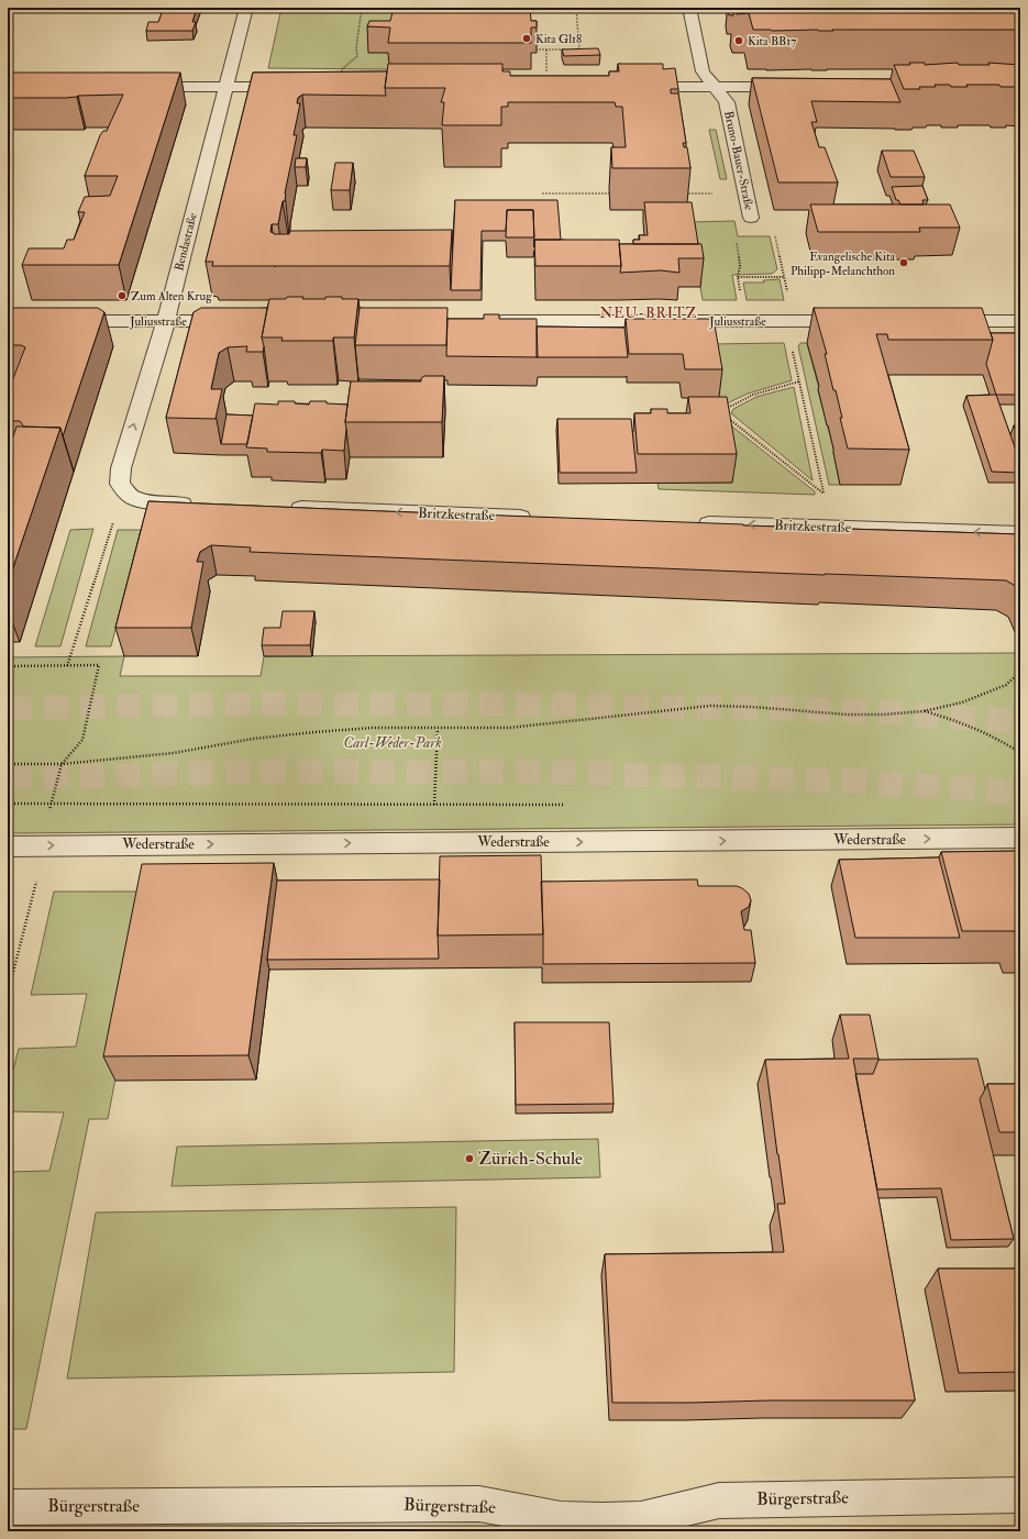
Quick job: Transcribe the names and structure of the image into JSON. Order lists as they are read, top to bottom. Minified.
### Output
{"streets":{"street":["Bruno-Bauer-Straße","Bendastraße","Juliusstraße","Britzkestraße","Wederstraße","Bürgerstraße"]},"crossings":[["Bendastraße","Juliusstraße"]],"one_way":["Bendastraße","Britzkestraße","Wederstraße"],"districts":["NEU-BRITZ"],"parks":["Carl-Weder-Park"],"places":["Kita Gl18","Kita BB17","Evangelische Kita Philipp-Melanchthon","Zum Alten Krug","Zürich-Schule"]}
